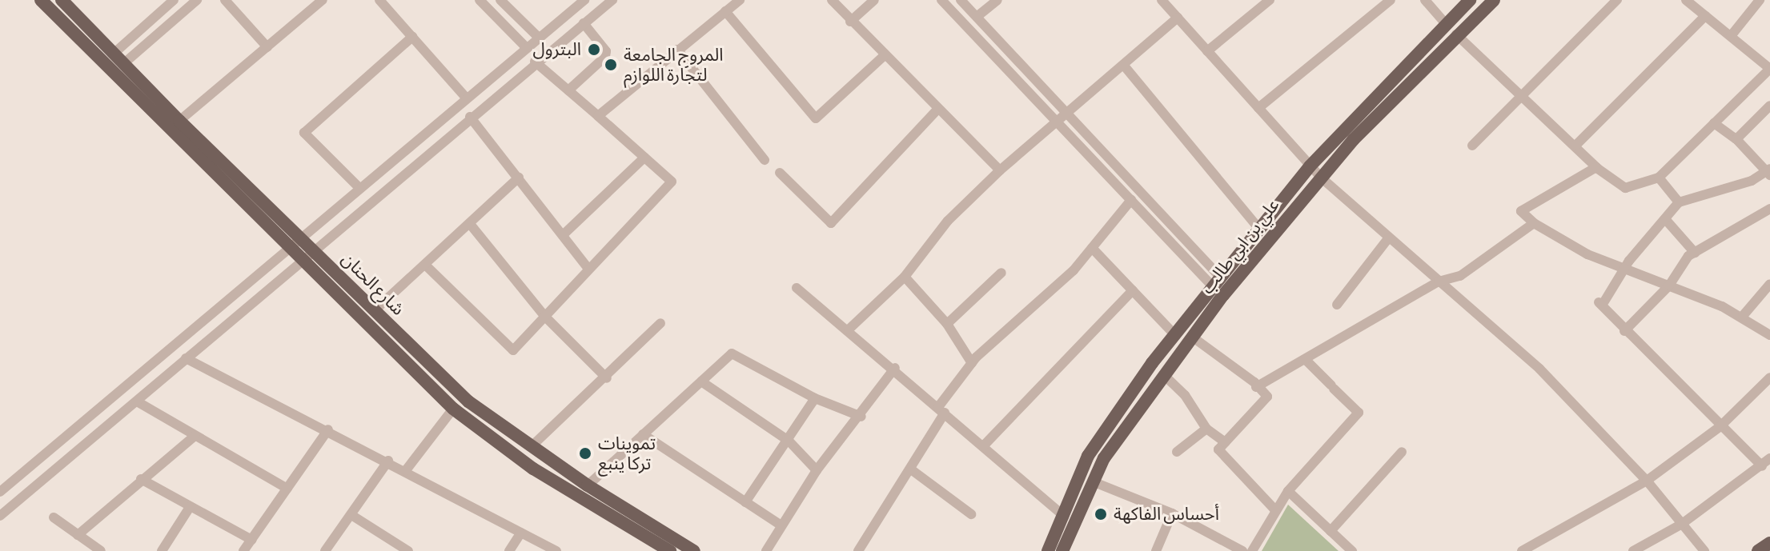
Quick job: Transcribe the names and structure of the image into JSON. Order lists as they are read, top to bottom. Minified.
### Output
{"streets":{"main road":["علي بن ابي طالب","شارع الحنان"]},"places":["البترول","المروج الجامعة لتجارة اللوازم","تموينات تركا ينبع","أحساس الفاكهة"]}
